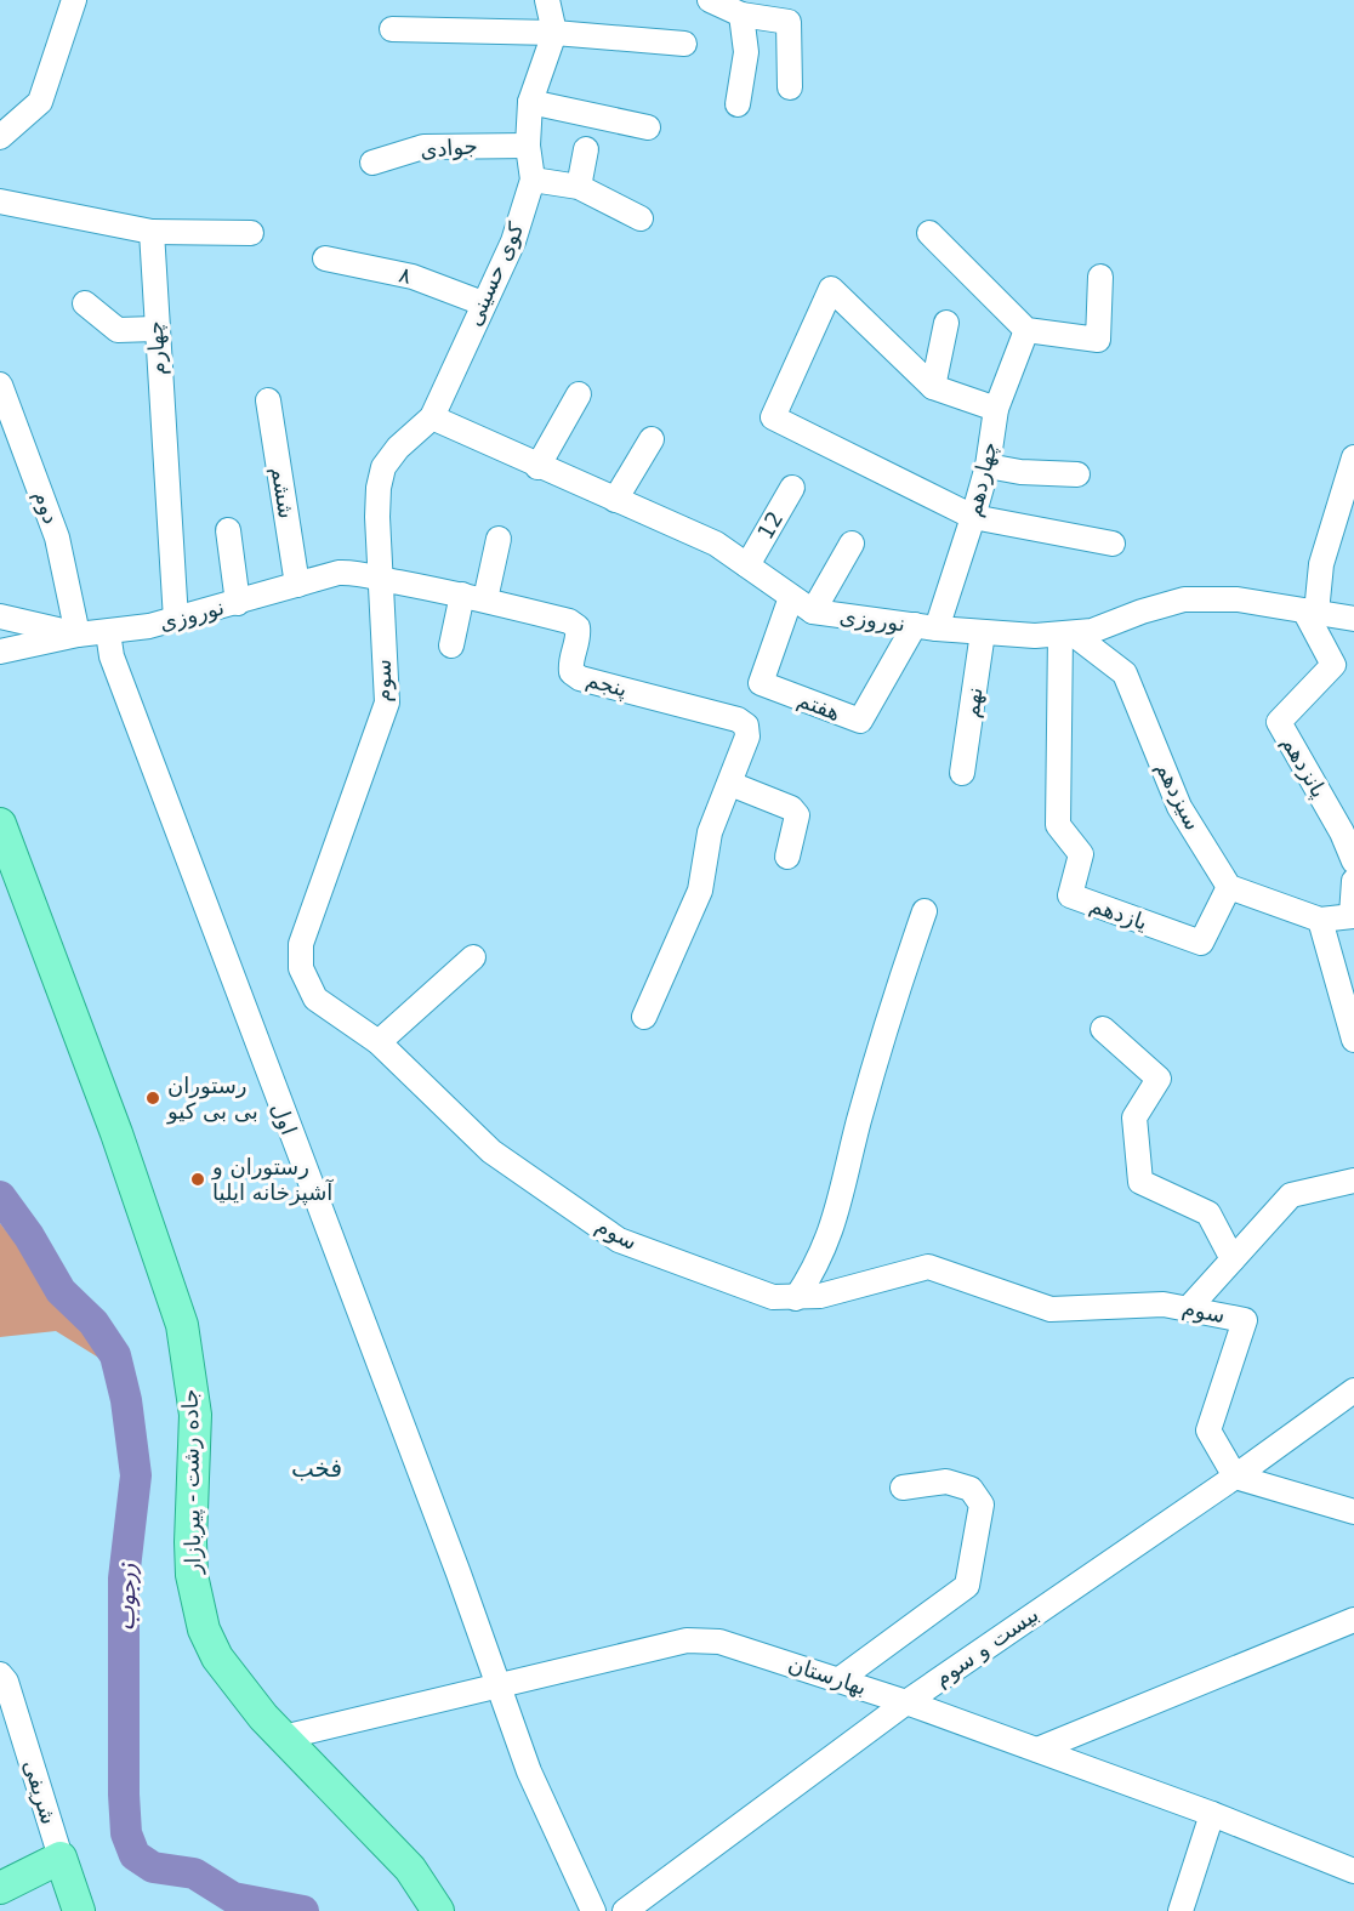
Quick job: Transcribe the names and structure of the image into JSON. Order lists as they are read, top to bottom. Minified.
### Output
{"streets":{"main road":["جاده رشت - پیربازار","شریفی"],"street":["جوادی","کوی حسینی","۸","چهارم","چهاردهم","ششم","دوم","12","نوروزی","سوم","پنجم","نهم","هفتم","پانزدهم","سیزدهم","یازدهم","اول","بیست و سوم","بهارستان"]},"crossings":[["جوادی","کوی حسینی"],["کوی حسینی","۸"],["کوی حسینی","نوروزی"],["کوی حسینی","سوم"],["چهارم","نوروزی"],["چهاردهم","نوروزی"],["چهاردهم","هفتم"],["ششم","نوروزی"],["دوم","نوروزی"],["12","نوروزی"],["نوروزی","سوم"],["نوروزی","پنجم"],["نوروزی","نهم"],["نوروزی","هفتم"],["نوروزی","پانزدهم"],["نوروزی","سیزدهم"],["نوروزی","یازدهم"],["نوروزی","اول"],["سوم","پنجم"],["سوم","بیست و سوم"],["سیزدهم","یازدهم"],["اول","بهارستان"],["جاده رشت - پیربازار","بهارستان"],["بیست و سوم","بهارستان"]],"districts":["فخب"],"water":["زرجوب"],"places":["رستوران بی بی کیو","رستوران و آشپزخانه ایلیا"]}
